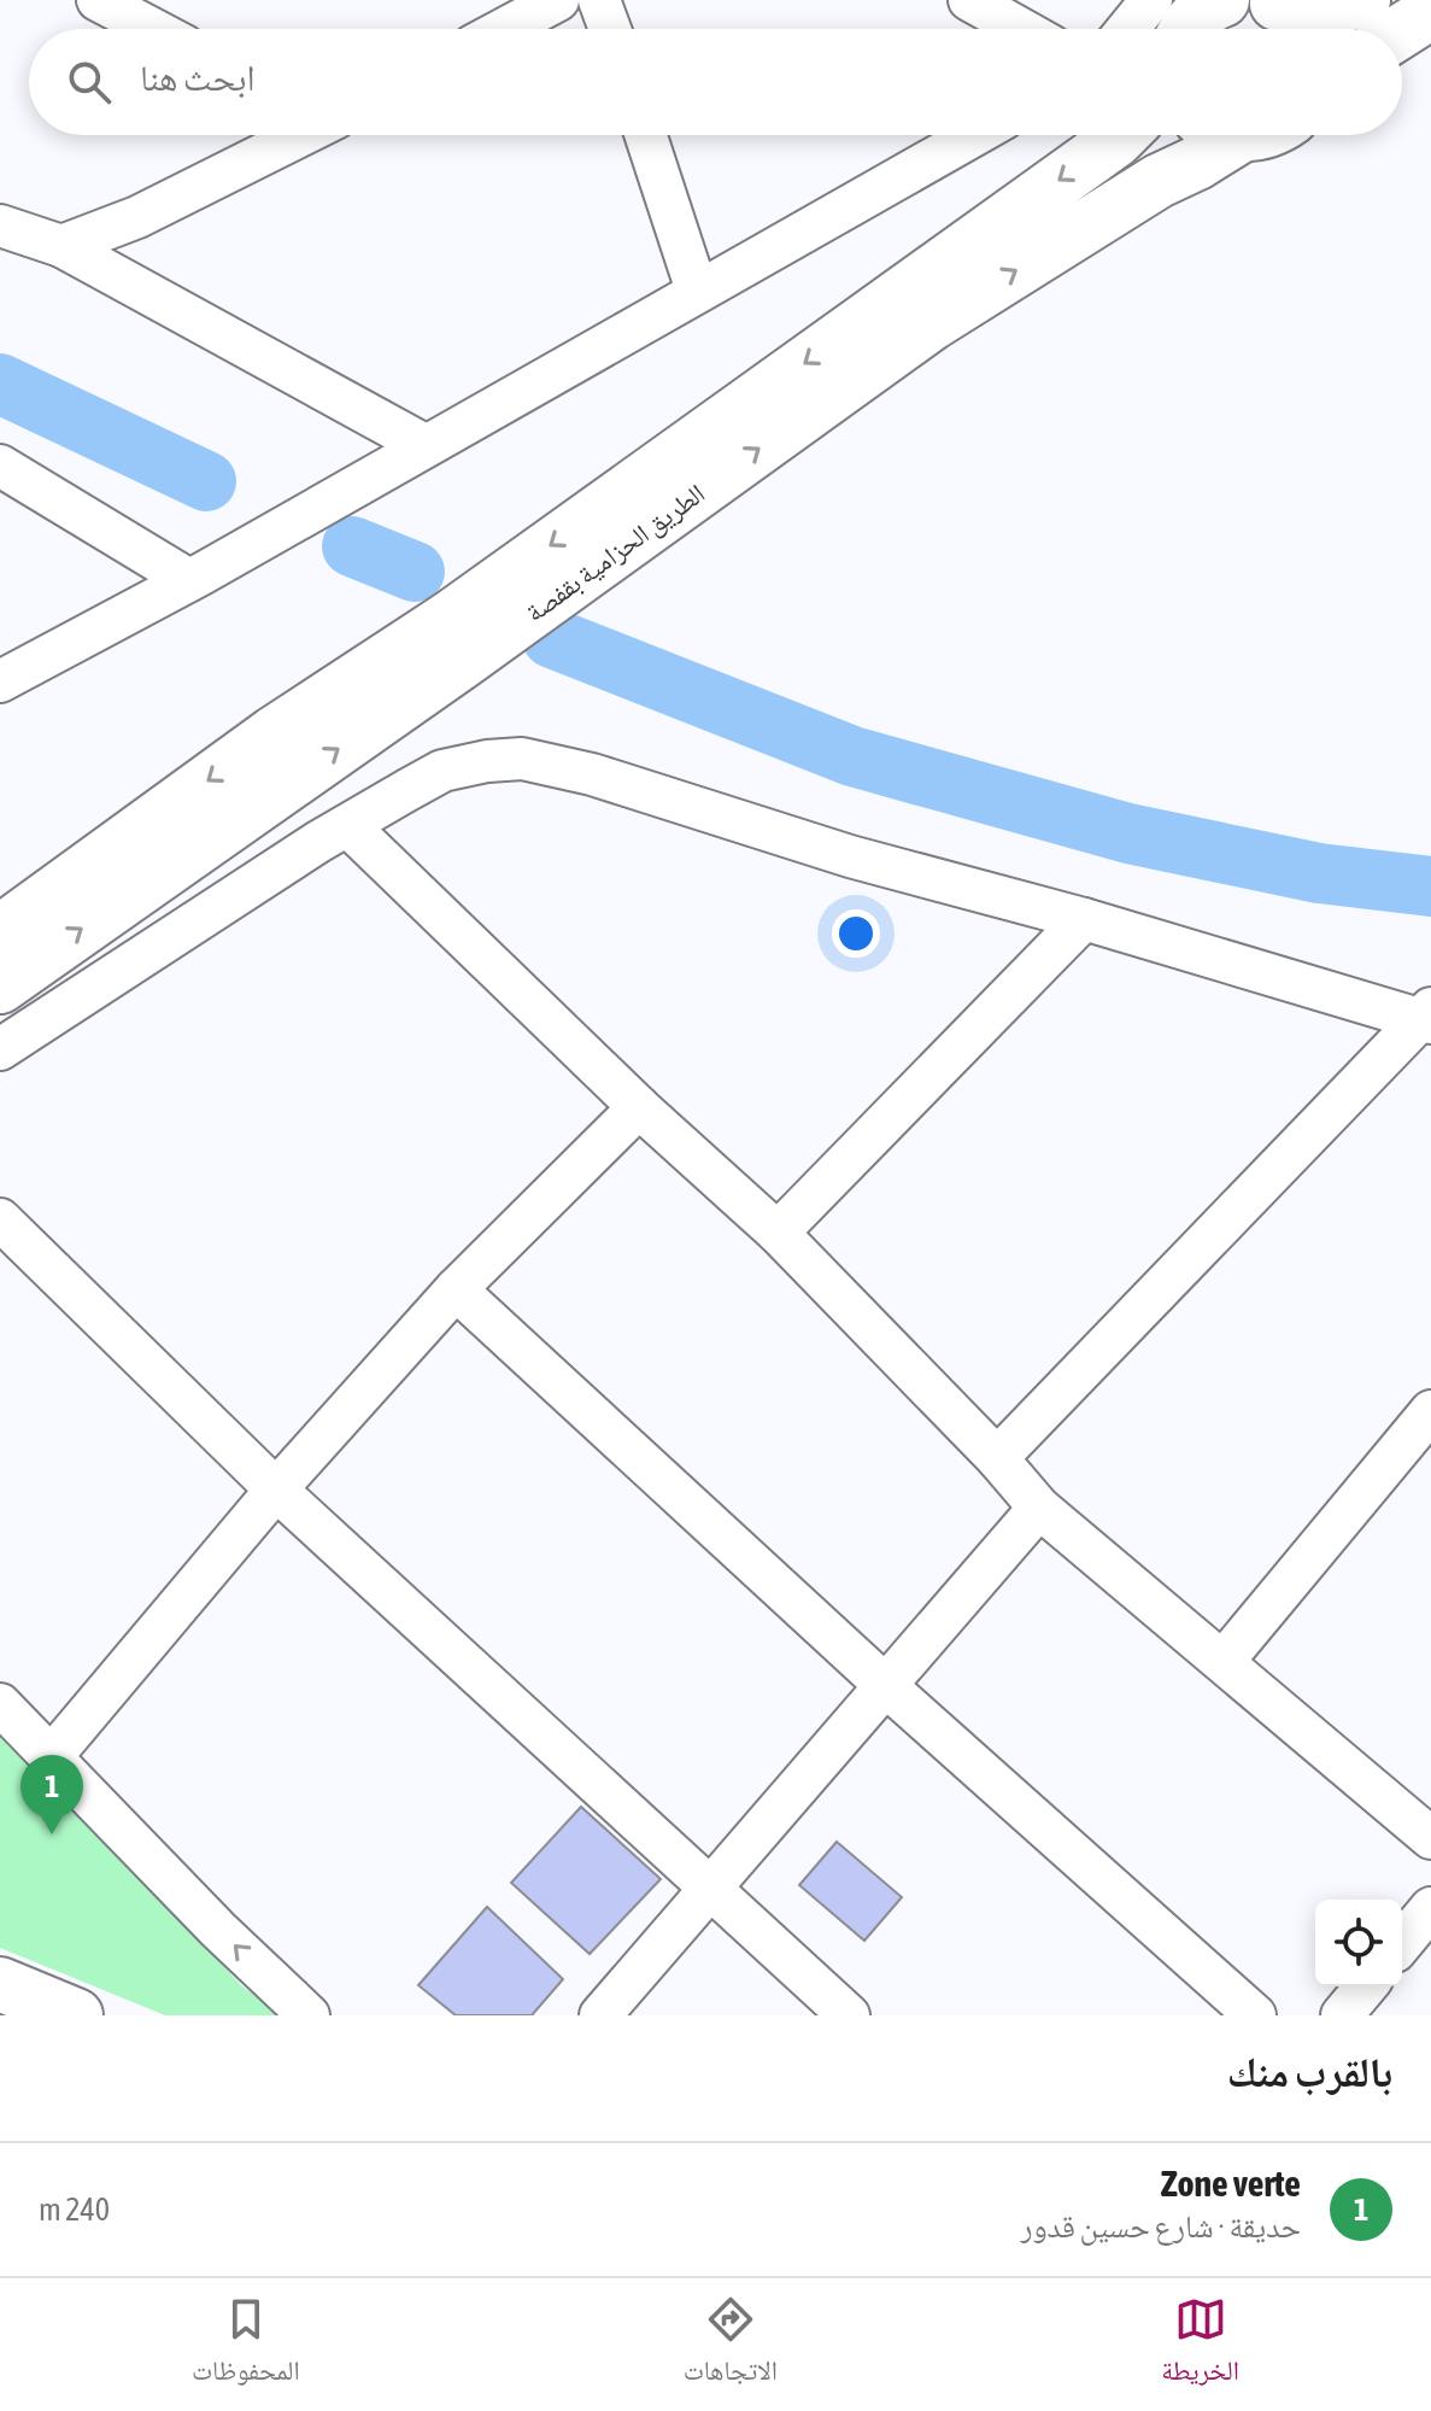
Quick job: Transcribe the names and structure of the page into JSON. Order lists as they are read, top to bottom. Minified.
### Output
{"streets":{"main road":["الطريق الحزامية بقفصة"]},"page":{"search":"ابحث هنا","pins":"1","heading":"بالقرب منك","list":[{"mark":"1","name":"Zone verte","note":"حديقة · شارع حسين قدور","value":"240 m"}],"nav":["الخريطة","الاتجاهات","المحفوظات"]}}
